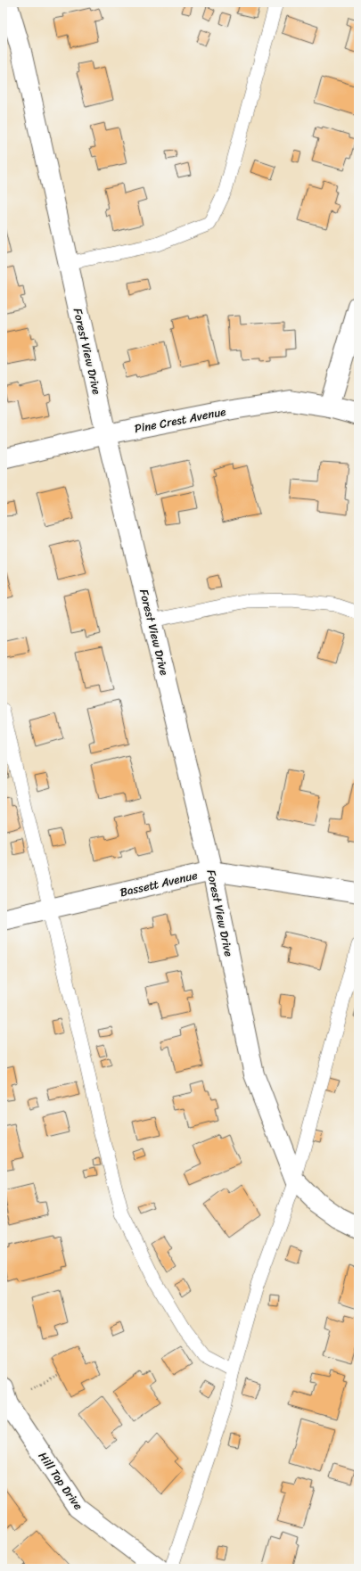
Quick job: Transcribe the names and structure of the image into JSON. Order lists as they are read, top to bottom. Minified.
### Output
{"streets":{"street":["Forest View Drive","Pine Crest Avenue","Bassett Avenue","Hill Top Drive"]},"crossings":[["Forest View Drive","Pine Crest Avenue"],["Forest View Drive","Bassett Avenue"]]}
